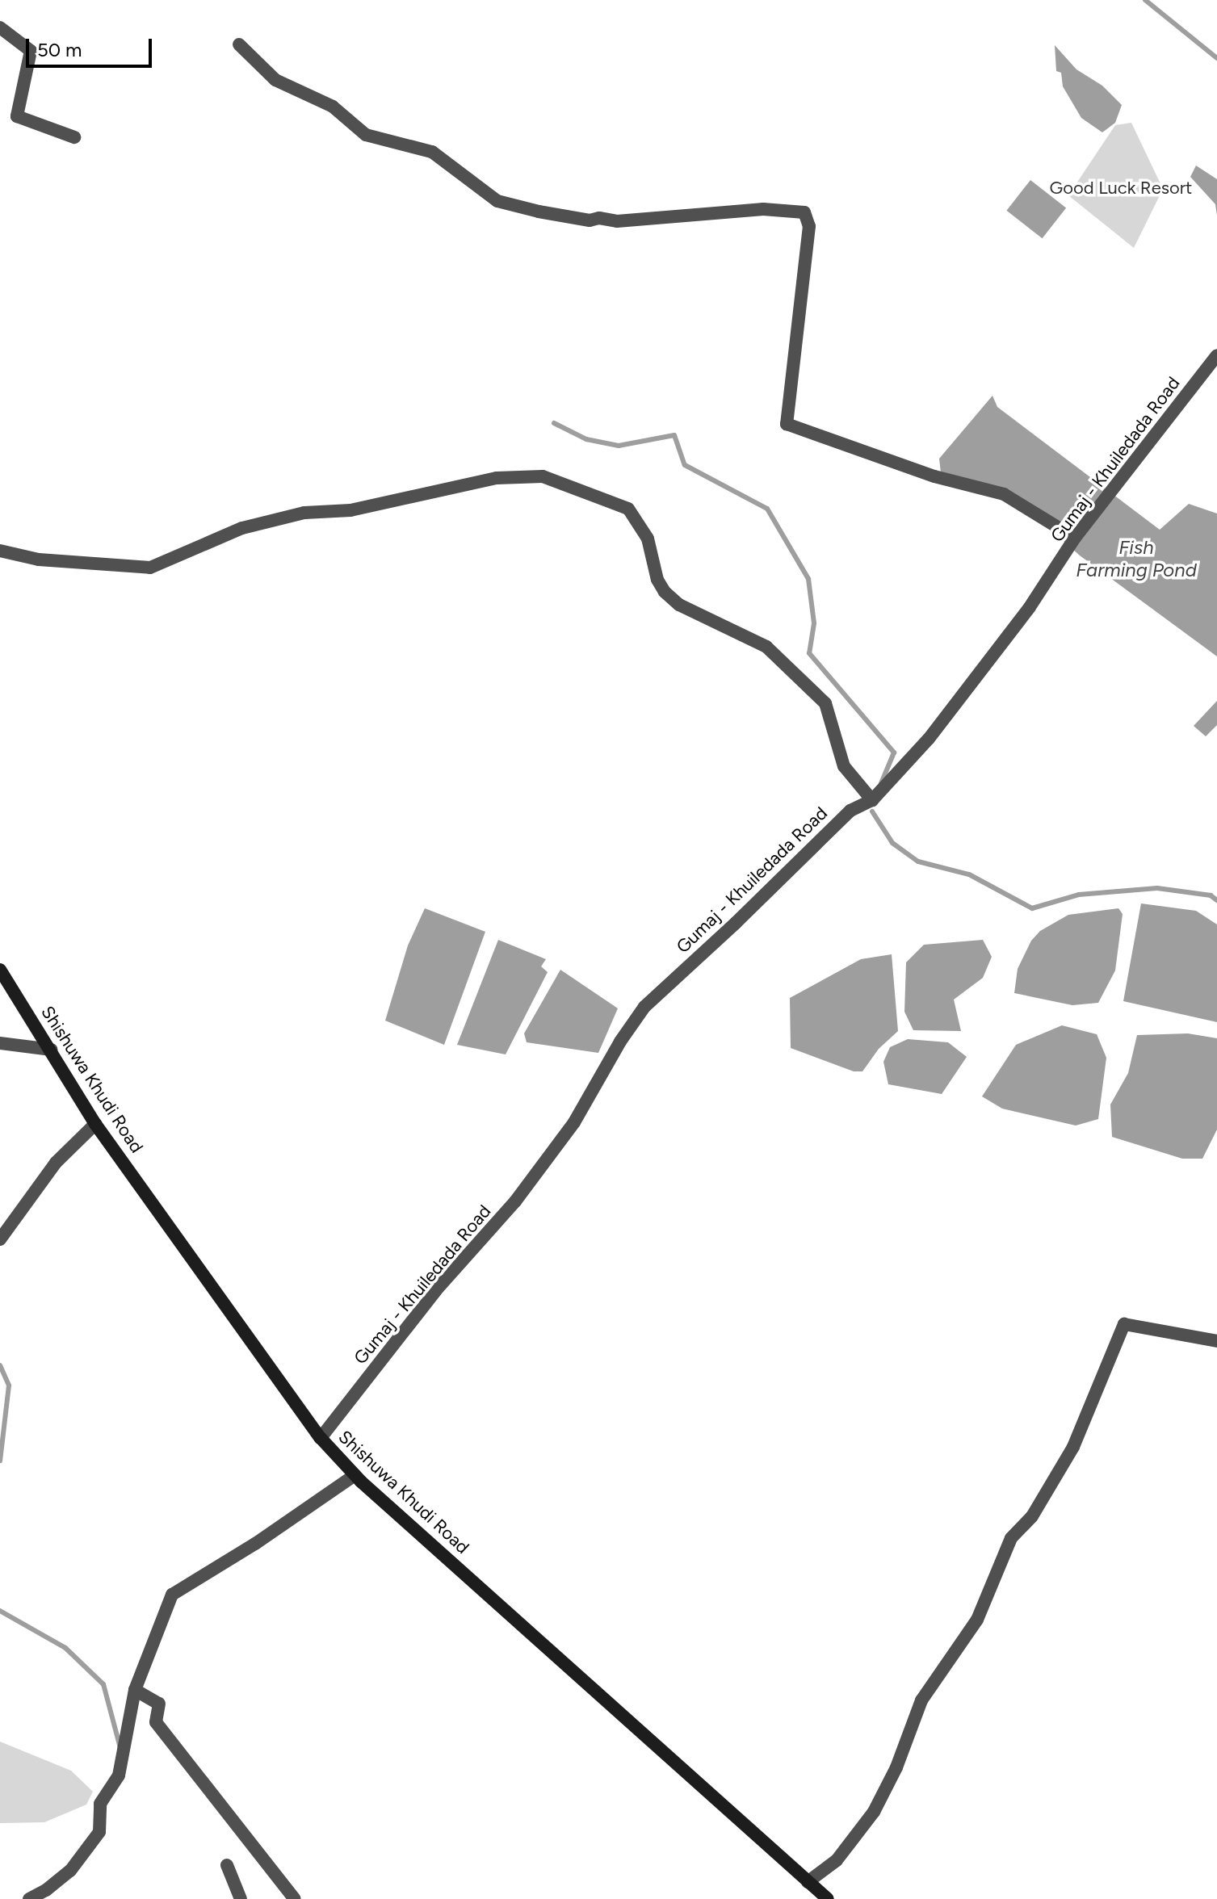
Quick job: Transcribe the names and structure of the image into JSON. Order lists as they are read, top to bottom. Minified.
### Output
{"streets":{"main road":["Shishuwa Khudi Road"],"street":["Gumaj - Khuiledada Road"]},"crossings":[["Gumaj - Khuiledada Road","Shishuwa Khudi Road"]],"water":["Fish Farming Pond"],"parks":["Good Luck Resort"],"scale_bar":"50 m"}
